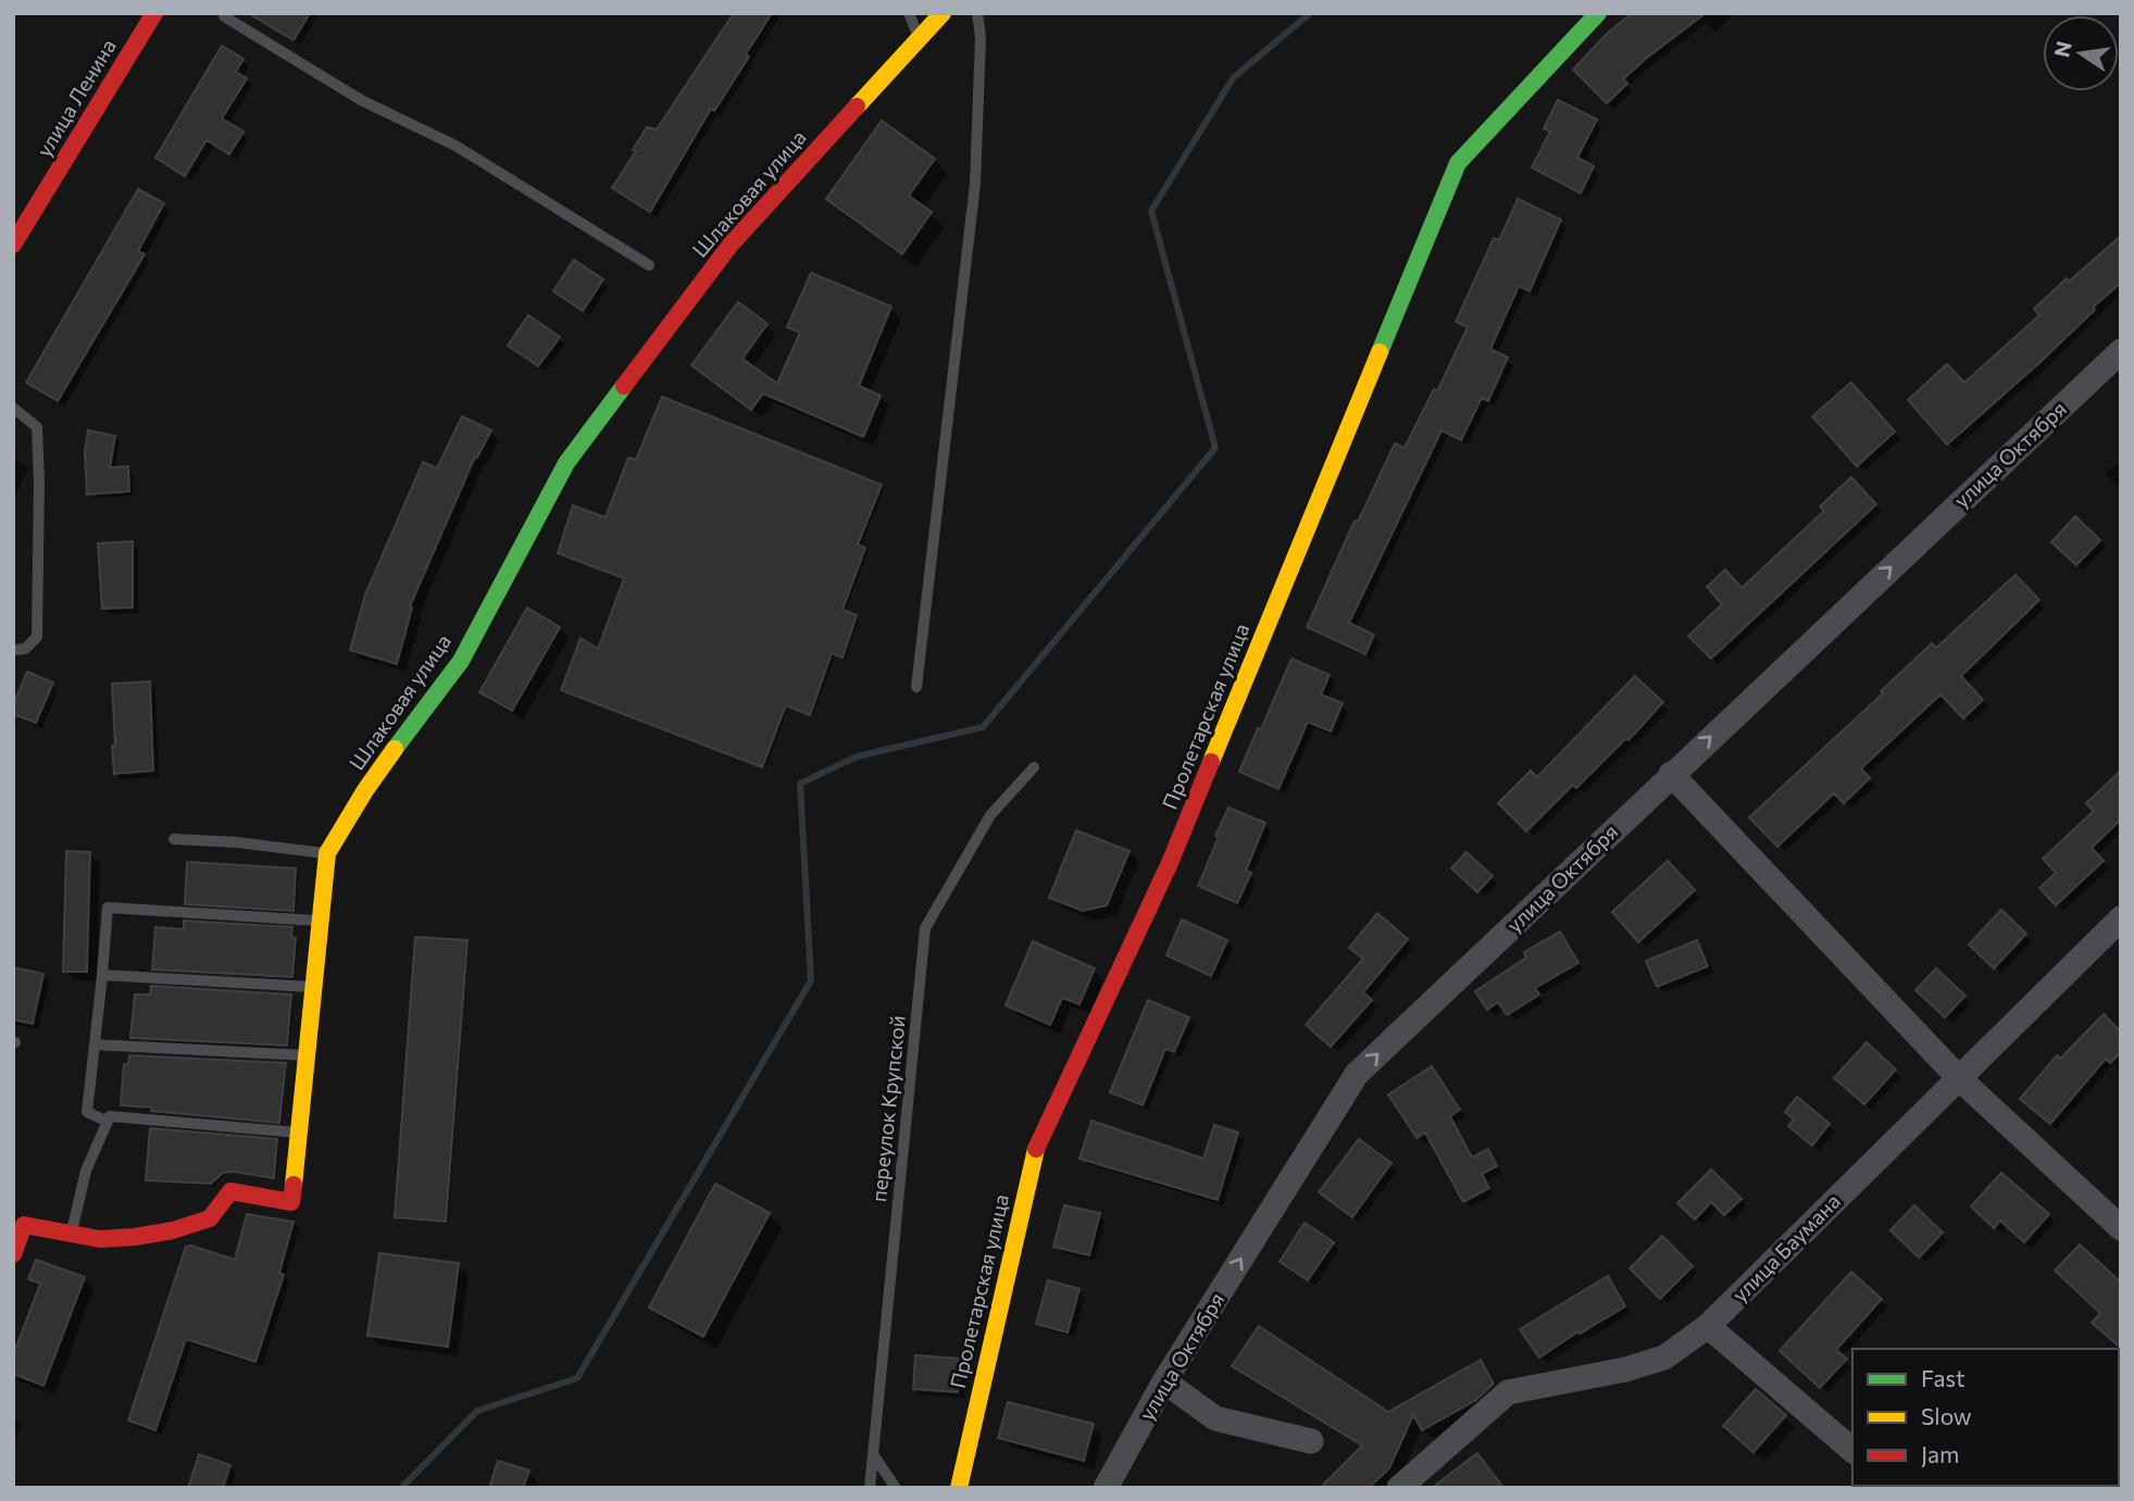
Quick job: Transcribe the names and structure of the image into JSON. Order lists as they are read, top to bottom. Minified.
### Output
{"streets":{"street":["улица Ленина","Шлаковая улица","улица Октября","Пролетарская улица","улица Баумана"],"lane":["переулок Крупской"]},"one_way":["улица Октября"],"legend":["Fast","Slow","Jam"],"north":"left"}
